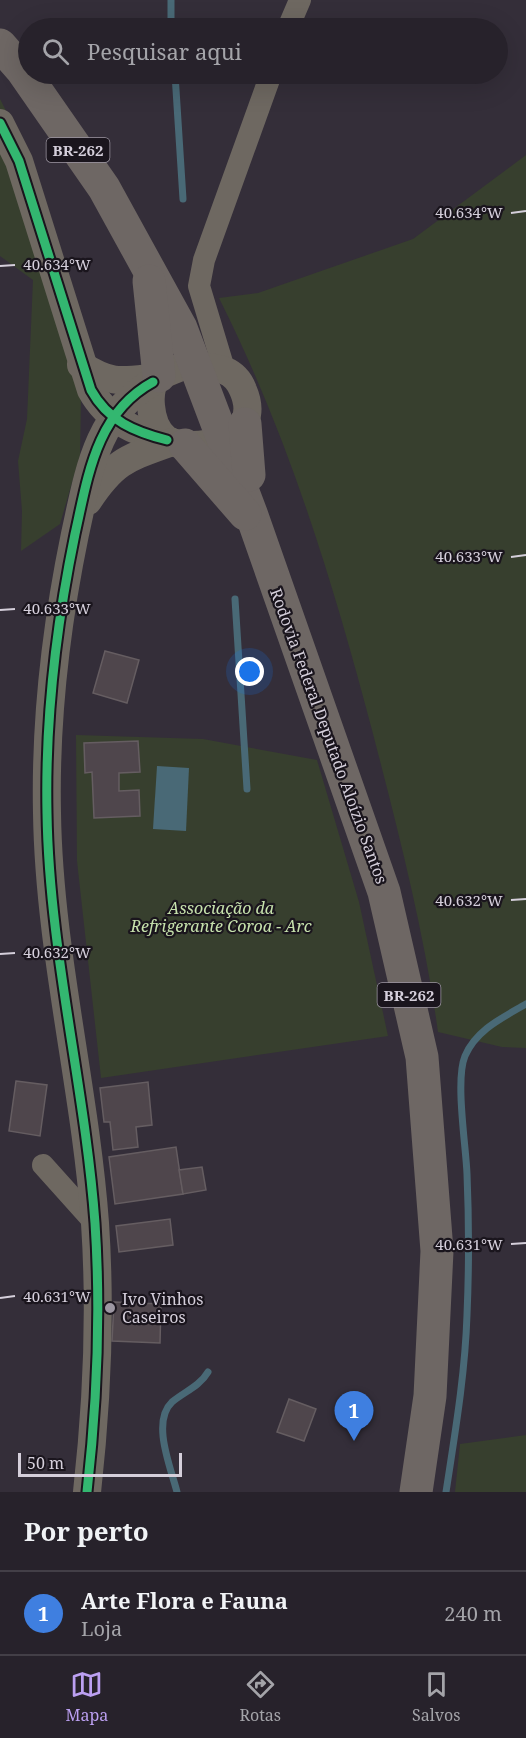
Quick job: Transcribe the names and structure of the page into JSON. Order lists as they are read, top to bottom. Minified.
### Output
{"streets":{"highway":["BR-262","Rodovia Federal Deputado Aloízio Santos"]},"parks":["Associação da Refrigerante Coroa - Arc"],"places":["Ivo Vinhos Caseiros"],"scale_bar":"50 m","page":{"search":"Pesquisar aqui","pins":"1","scale":"50 m","heading":"Por perto","list":[{"mark":"1","name":"Arte Flora e Fauna","note":"Loja","value":"240 m"}],"nav":["Mapa","Rotas","Salvos"]},"coordinates":["40.634°W","40.633°W","40.632°W","40.631°W"]}
